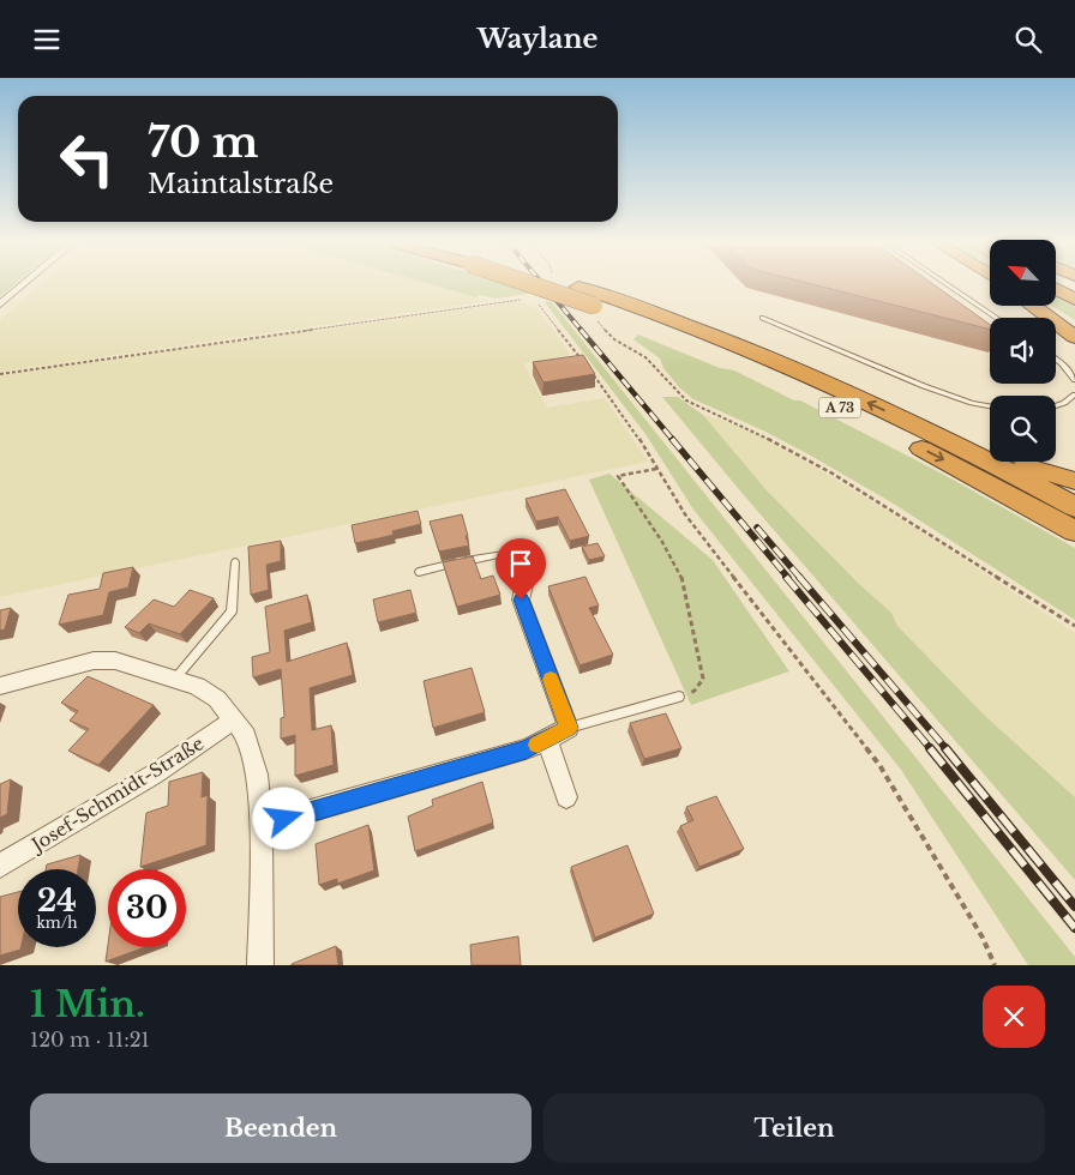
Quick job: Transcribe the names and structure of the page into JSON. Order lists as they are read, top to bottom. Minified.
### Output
{"streets":{"highway":["A 73"],"street":["Josef-Schmidt-Straße"]},"north":"top left","page":{"header":"Waylane","turn":["70 m","Maintalstraße"],"speed":"24 km/h","limit":"30","heading":["1 Min.","120 m · 11:21"],"buttons":["Beenden","Teilen"]}}
